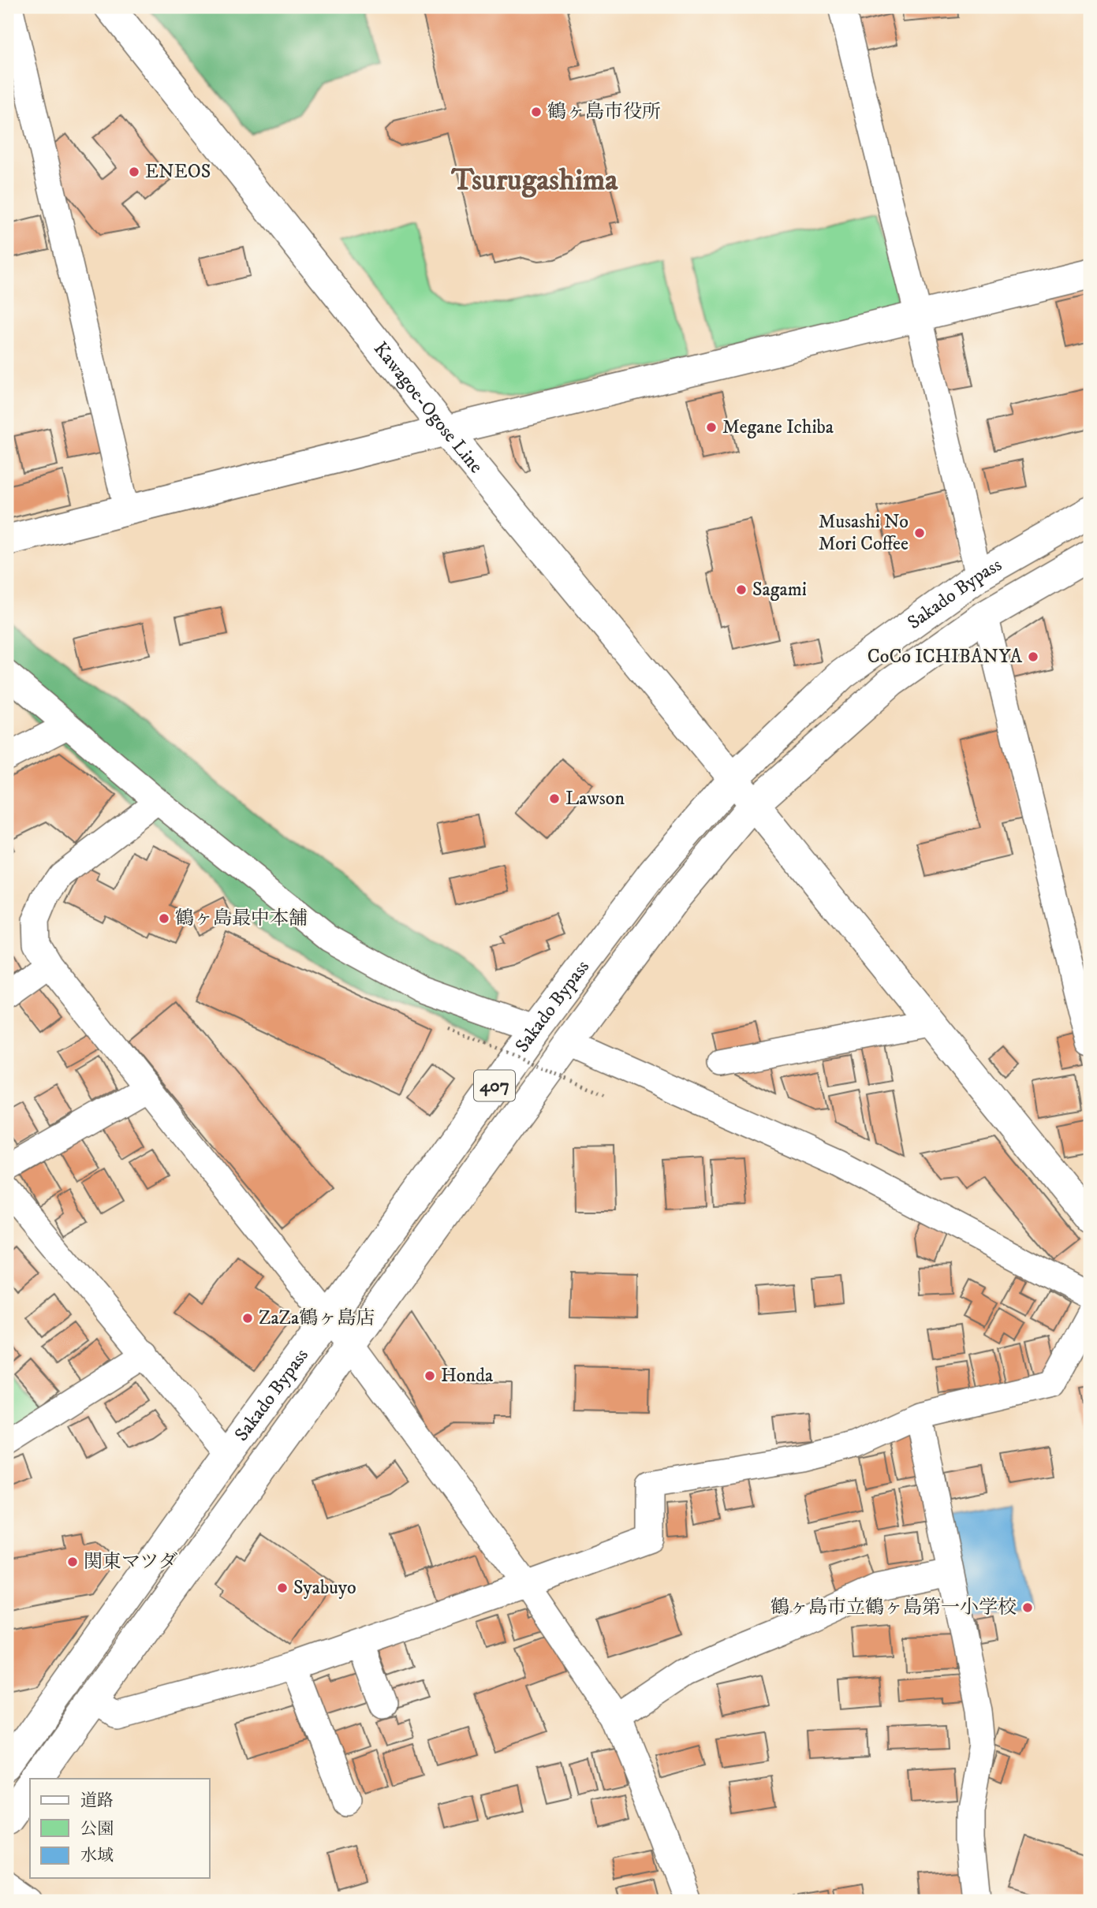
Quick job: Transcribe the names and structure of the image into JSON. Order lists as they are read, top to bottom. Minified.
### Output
{"streets":{"main road":["Kawagoe-Ogose Line","Sakado Bypass","407"]},"crossings":[["Kawagoe-Ogose Line","Sakado Bypass"]],"districts":["Tsurugashima"],"places":["鶴ヶ島市役所","ENEOS","Megane Ichiba","Musashi No Mori Coffee","Sagami","CoCo ICHIBANYA","Lawson","鶴ヶ島最中本舗","ZaZa鶴ヶ島店","Honda","関東マツダ","Syabuyo","鶴ヶ島市立鶴ヶ島第一小学校"],"legend":["道路","公園","水域"]}
